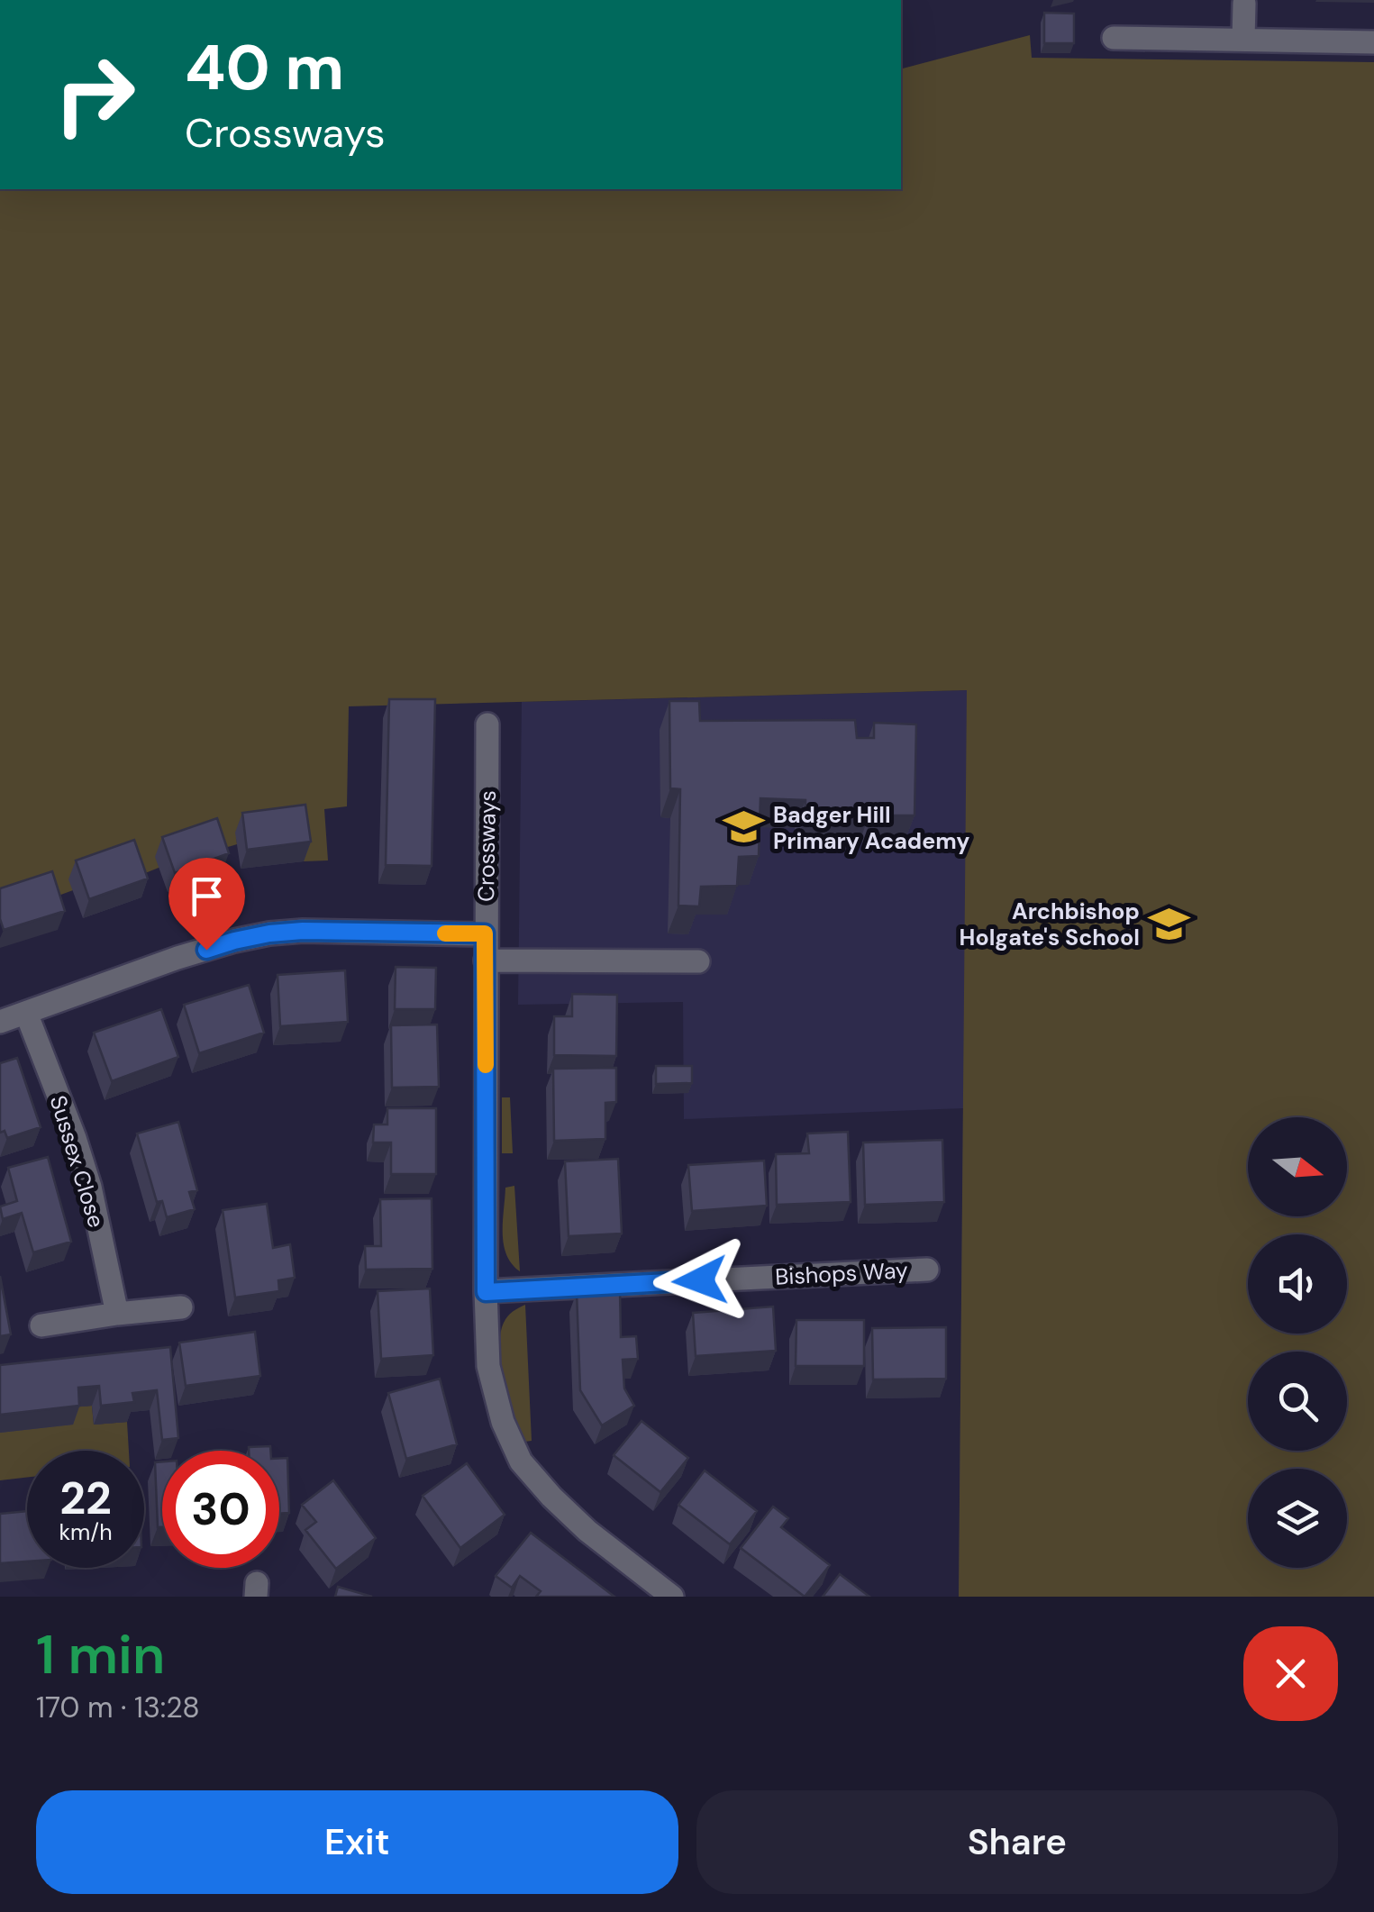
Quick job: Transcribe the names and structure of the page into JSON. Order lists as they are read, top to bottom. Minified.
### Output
{"streets":{"street":["Crossways","Sussex Close","Bishops Way"]},"crossings":[["Crossways","Bishops Way"]],"places":{"school or university":["Badger Hill Primary Academy","Archbishop Holgate's School"]},"north":"right","page":{"turn":["40 m","Crossways"],"speed":"22 km/h","limit":"30","heading":["1 min","170 m · 13:28"],"buttons":["Exit","Share"]}}
